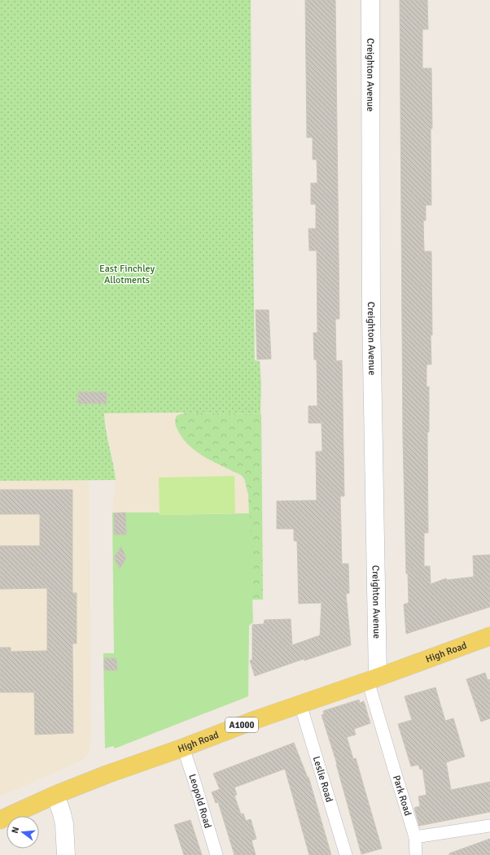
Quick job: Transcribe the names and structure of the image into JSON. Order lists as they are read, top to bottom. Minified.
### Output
{"streets":{"main road":["High Road","A1000"],"street":["Creighton Avenue","Leslie Road","Park Road","Leopold Road"]},"crossings":[["Creighton Avenue","High Road"],["Creighton Avenue","Park Road"],["High Road","Leslie Road"],["High Road","Park Road"],["High Road","Leopold Road"]],"parks":["East Finchley Allotments"],"north":"left"}
